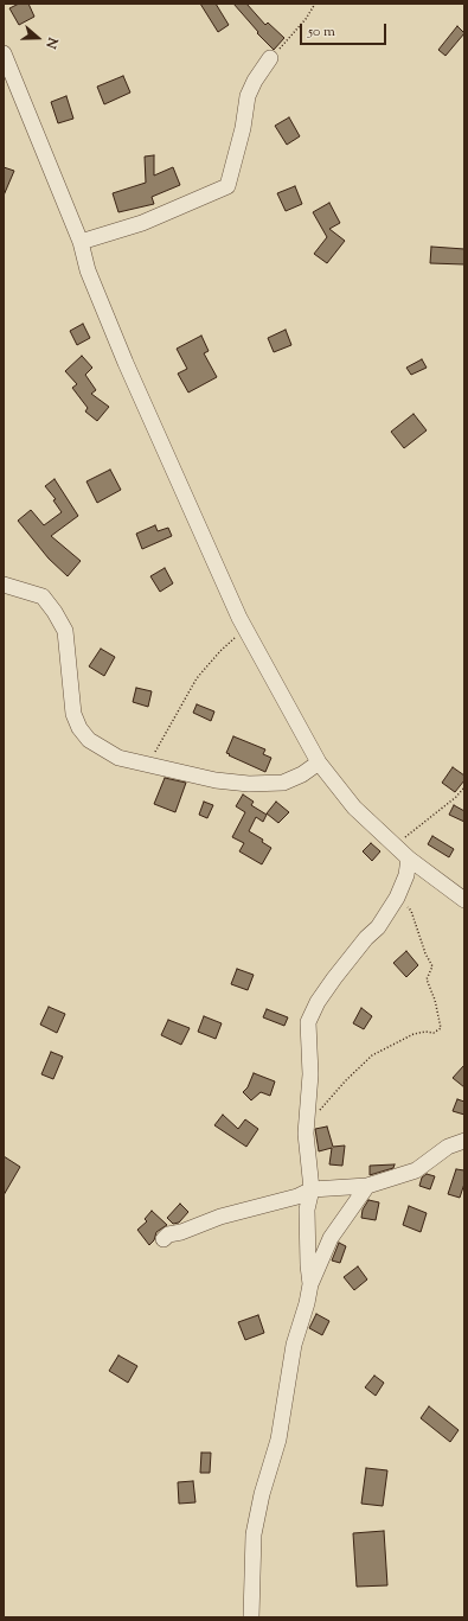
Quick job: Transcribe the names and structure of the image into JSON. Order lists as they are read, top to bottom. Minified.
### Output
{"scale_bar":"50 m","north":"right"}
